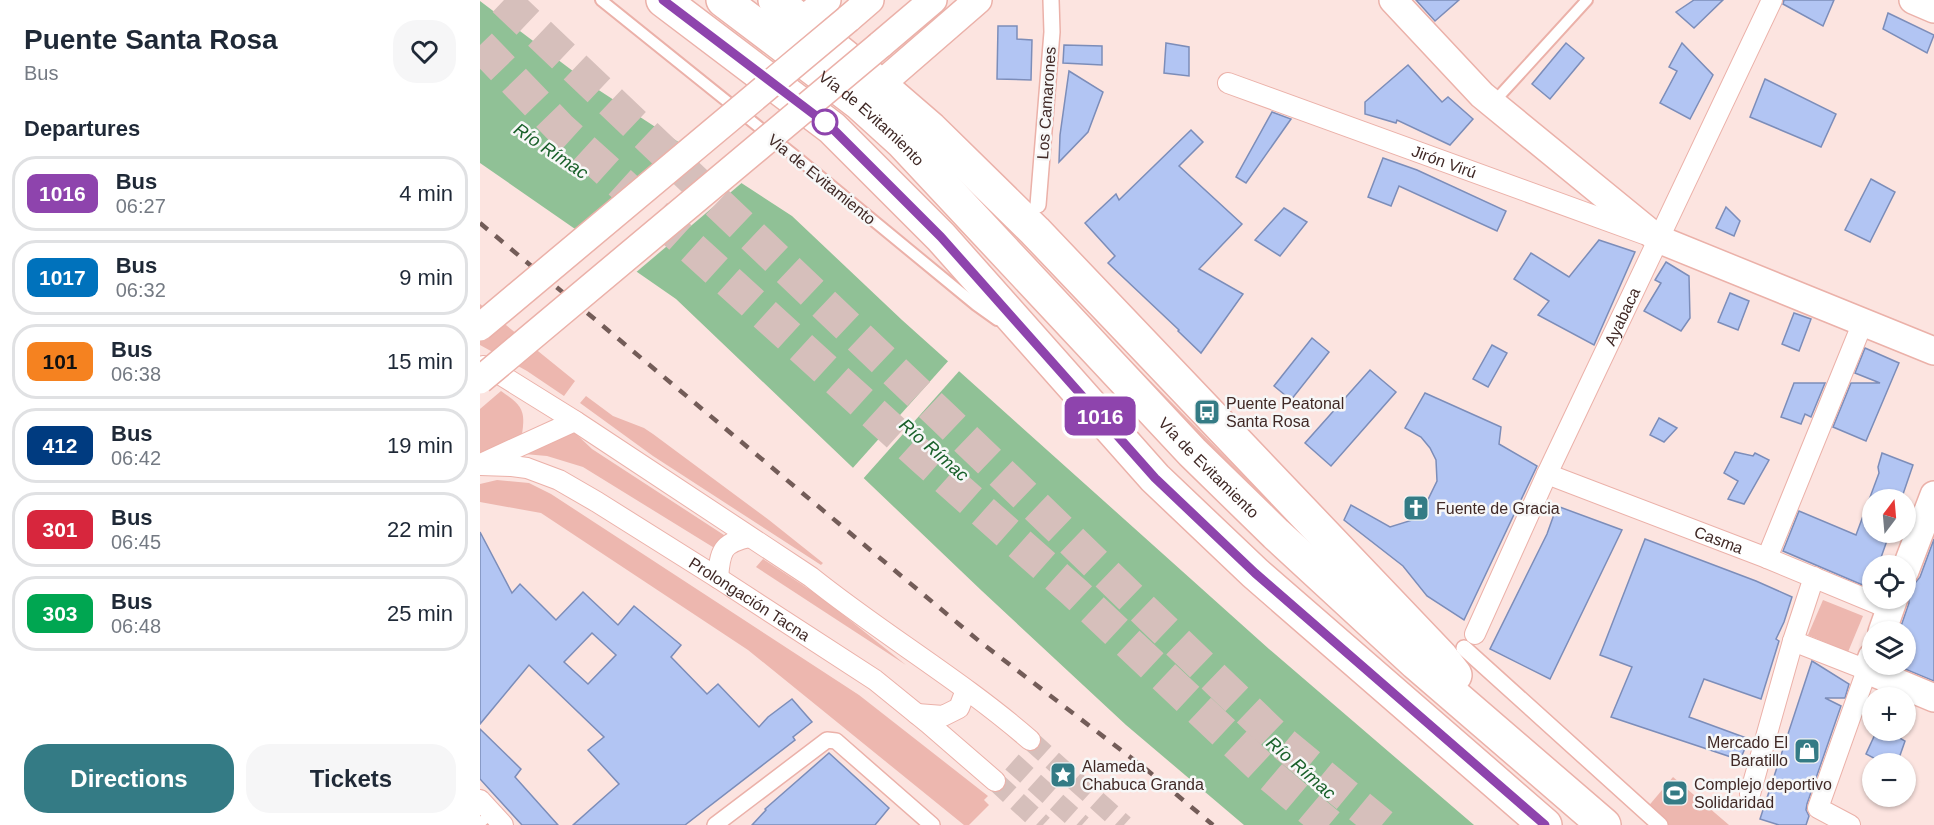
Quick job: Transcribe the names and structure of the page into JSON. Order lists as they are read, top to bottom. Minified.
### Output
{"streets":{"highway":["Vía de Evitamiento"],"main road":["Jirón Virú"],"street":["Los Camarones","Ayabaca","Casma","Prolongación Tacna"],"lane":["Via de Evitamiento"]},"crossings":[["Vía de Evitamiento","Via de Evitamiento"],["Jirón Virú","Ayabaca"],["Ayabaca","Casma"]],"water":["Río Rímac"],"places":{"bus stop":["Puente Peatonal Santa Rosa"],"church":["Fuente de Gracia"],"shop":["Mercado El Baratillo"],"place":["Alameda Chabuca Granda"],"sports":["Complejo deportivo Solidaridad"]},"lines":["bus line 1016"],"north":"top","page":{"heading":[["Puente Santa Rosa","Bus"],"Departures"],"on_map":"1016","list":[{"mark":"1016","name":"Bus","note":"06:27","value":"4 min"},{"mark":"1017","name":"Bus","note":"06:32","value":"9 min"},{"mark":"101","name":"Bus","note":"06:38","value":"15 min"},{"mark":"412","name":"Bus","note":"06:42","value":"19 min"},{"mark":"301","name":"Bus","note":"06:45","value":"22 min"},{"mark":"303","name":"Bus","note":"06:48","value":"25 min"}],"map_buttons":["+","−"],"buttons":["Directions","Tickets"]}}
